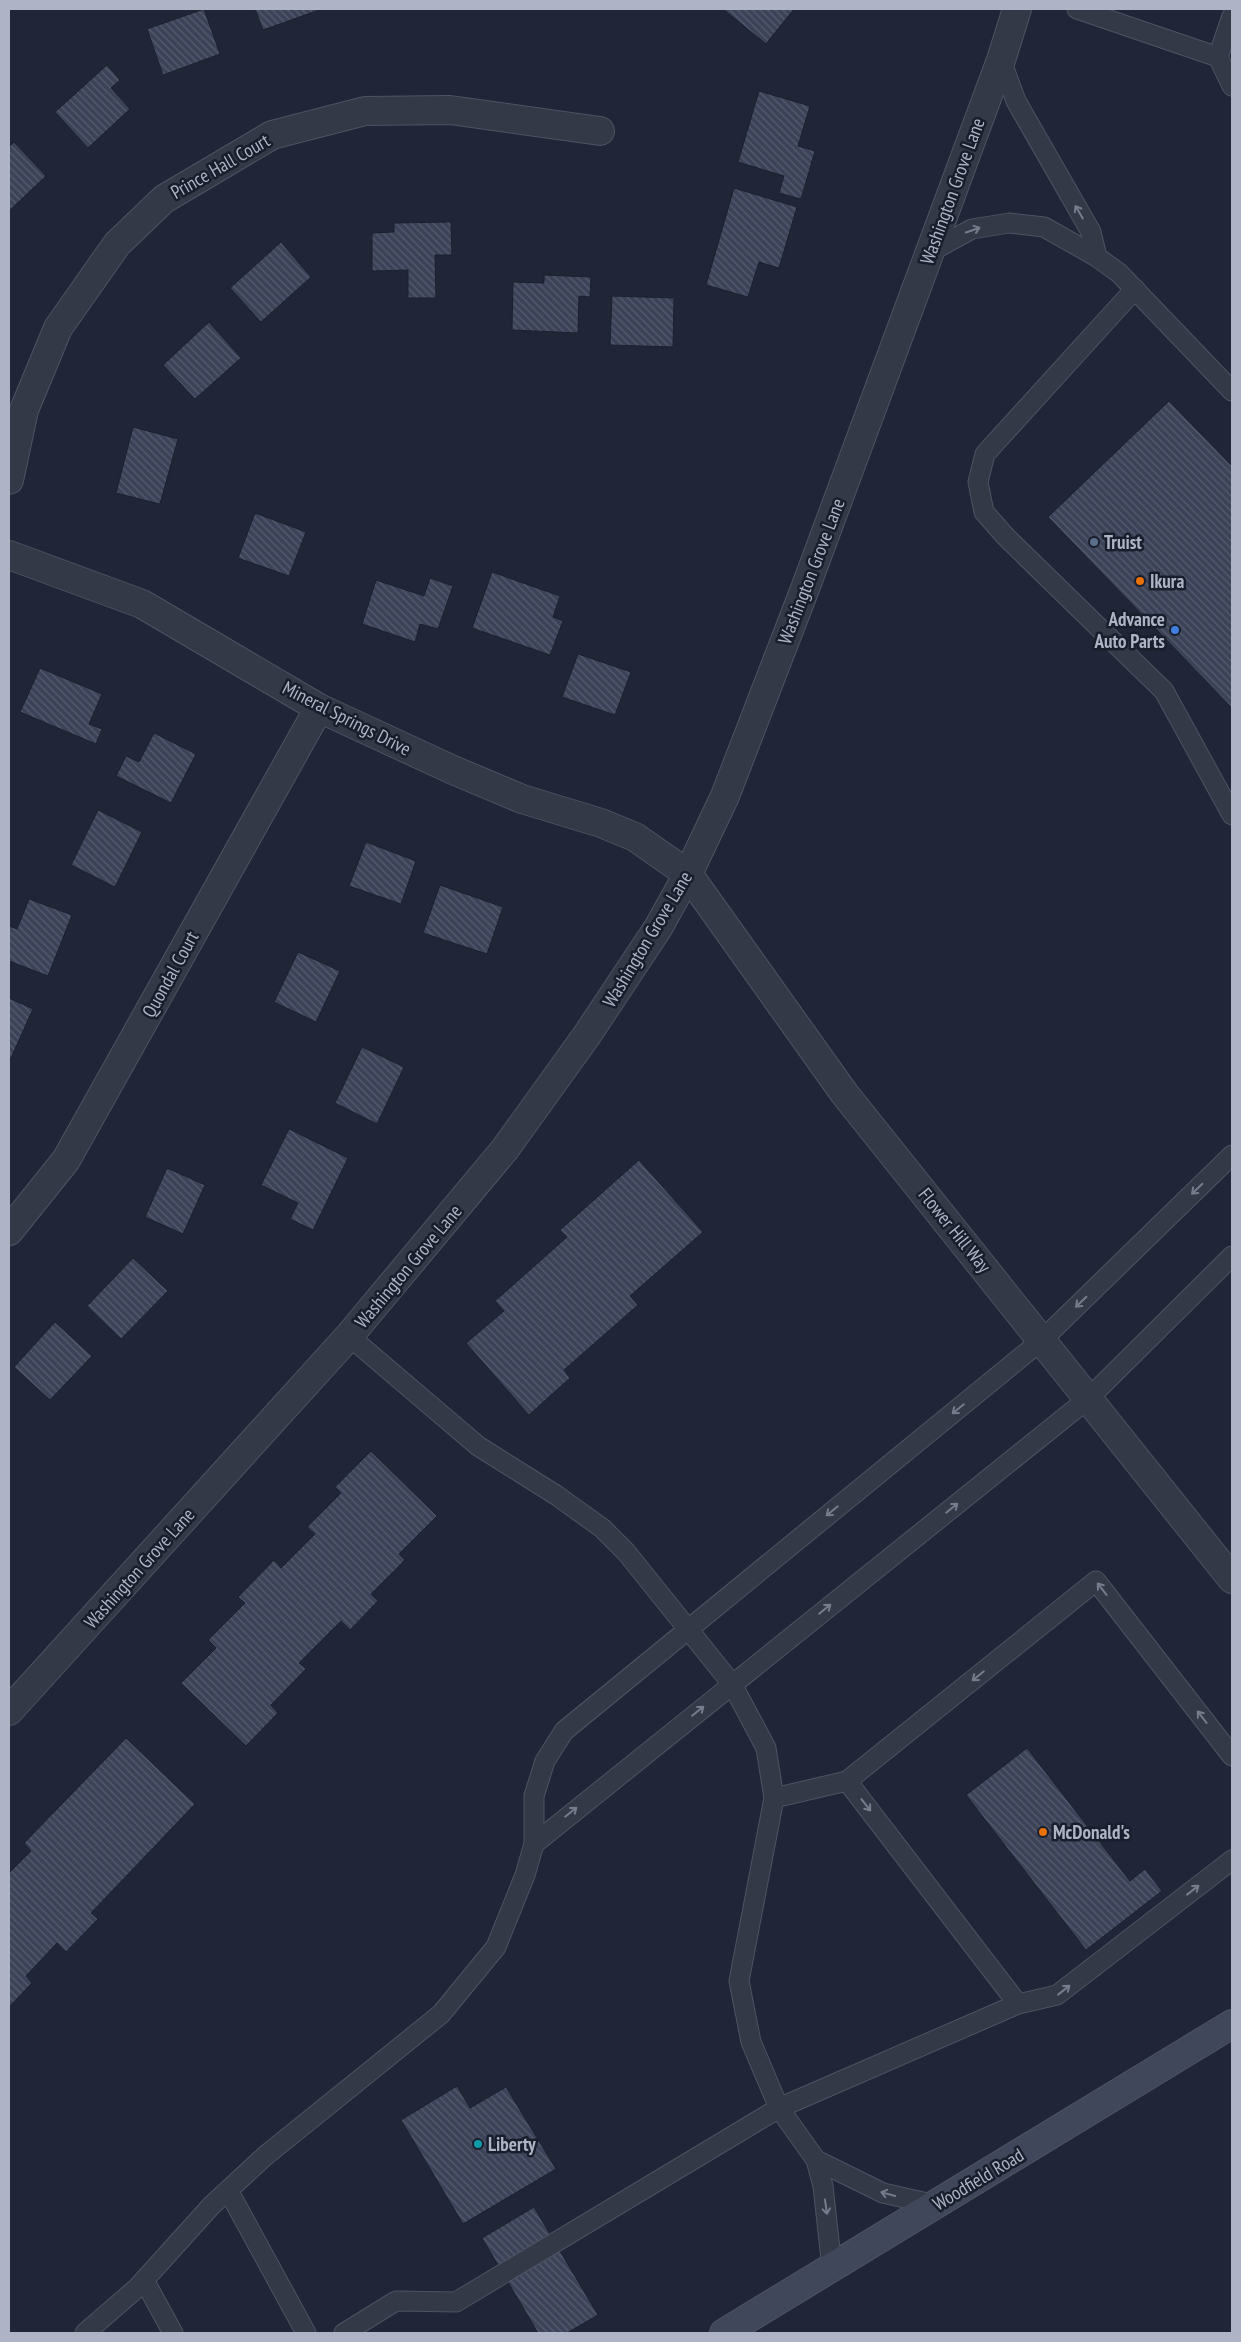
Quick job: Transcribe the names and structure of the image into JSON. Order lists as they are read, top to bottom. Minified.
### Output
{"streets":{"main road":["Woodfield Road"],"street":["Prince Hall Court","Washington Grove Lane","Mineral Springs Drive","Quondal Court","Flower Hill Way"]},"crossings":[["Washington Grove Lane","Mineral Springs Drive"],["Washington Grove Lane","Flower Hill Way"],["Mineral Springs Drive","Quondal Court"],["Mineral Springs Drive","Flower Hill Way"]],"places":["Truist","Ikura","Advance Auto Parts","McDonald's","Liberty"]}
